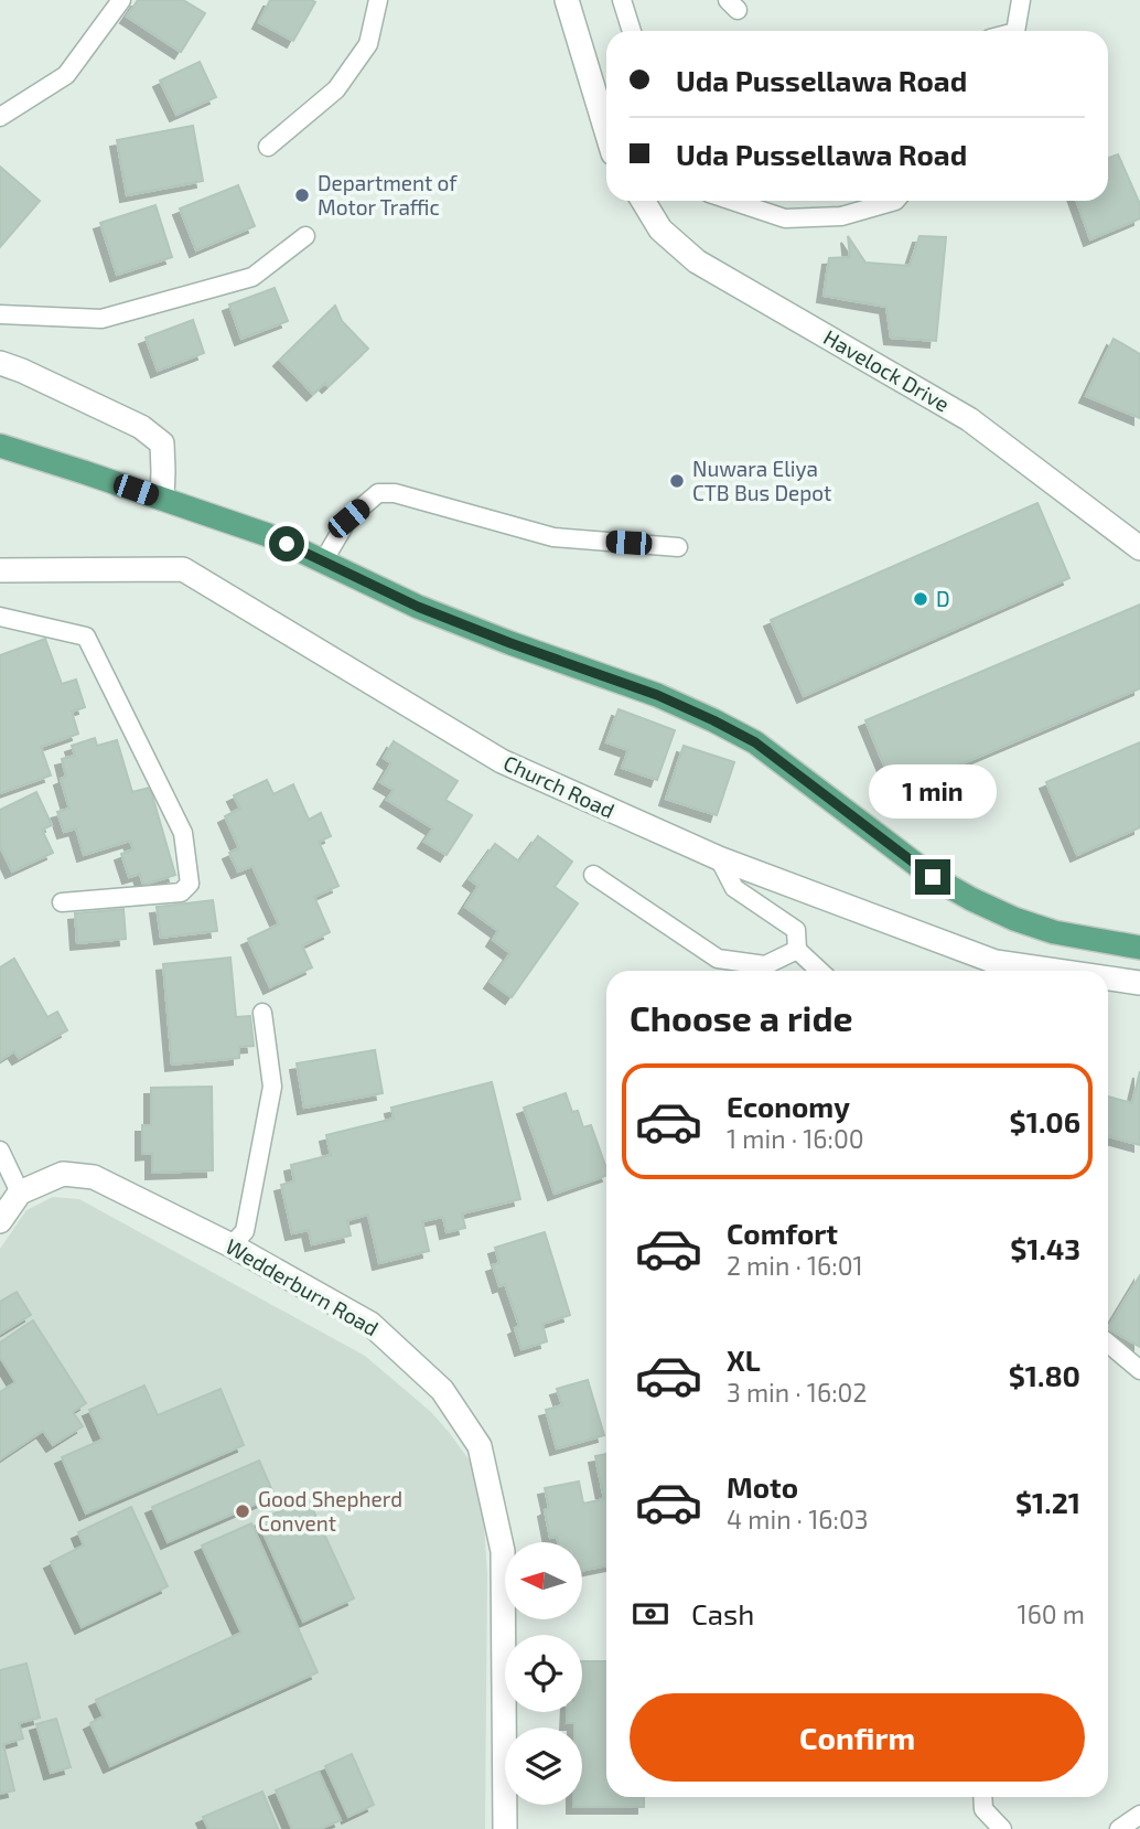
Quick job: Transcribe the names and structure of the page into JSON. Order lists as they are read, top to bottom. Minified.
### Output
{"streets":{"street":["Havelock Drive","Church Road","Wedderburn Road"]},"places":["Department of Motor Traffic","Nuwara Eliya CTB Bus Depot","D","Good Shepherd Convent"],"north":"left","page":{"banner":["Uda Pussellawa Road","Uda Pussellawa Road"],"bubble":"1 min","heading":"Choose a ride","list":[{"name":"Economy","note":"1 min · 16:00","value":"$1.06"},{"name":"Comfort","note":"2 min · 16:01","value":"$1.43"},{"name":"XL","note":"3 min · 16:02","value":"$1.80"},{"name":"Moto","note":"4 min · 16:03","value":"$1.21"}],"pay":["Cash","160 m"],"buttons":"Confirm"}}
